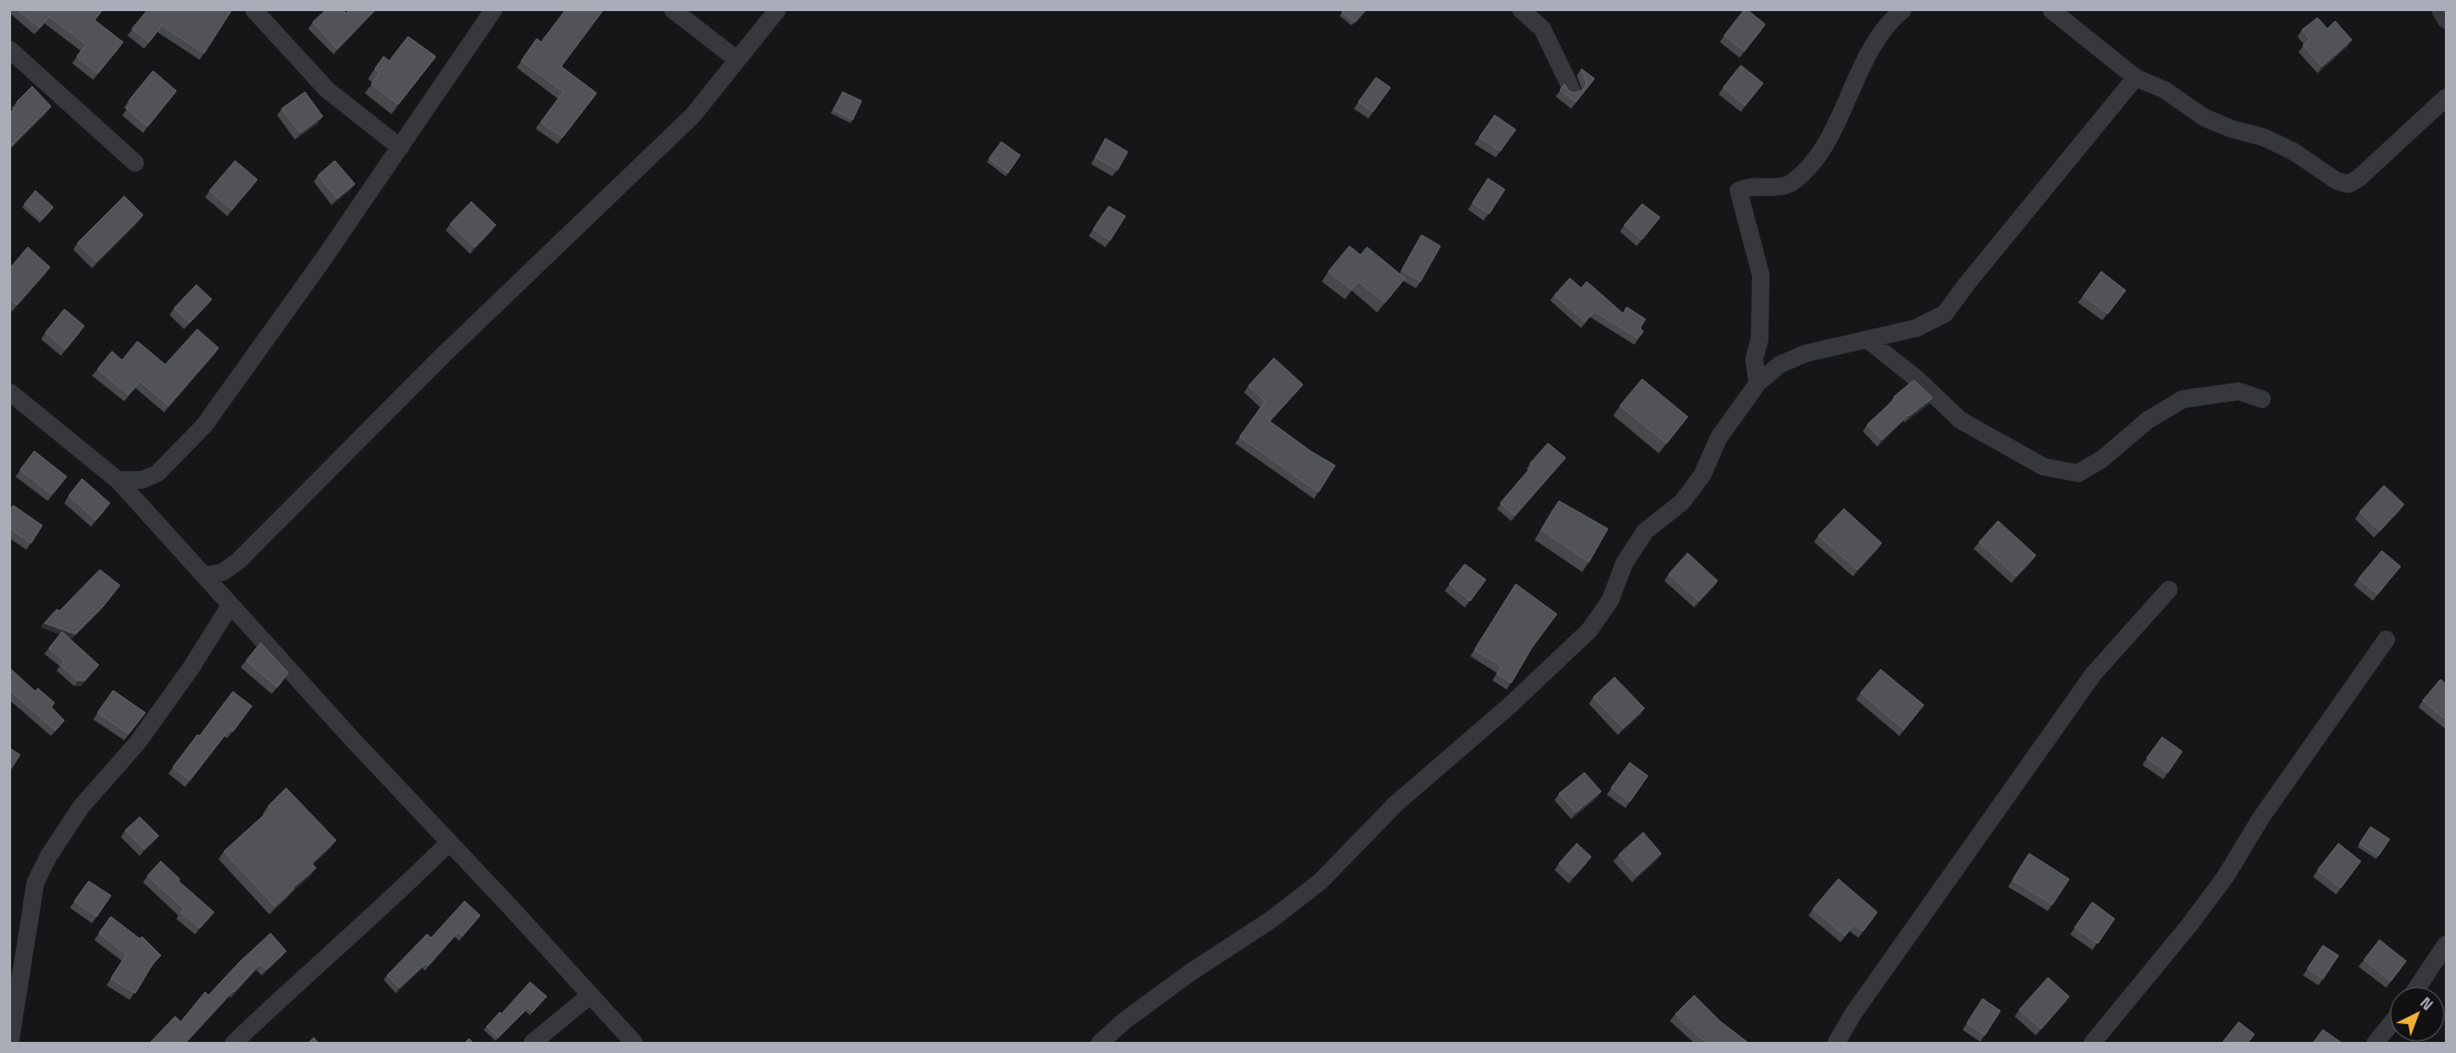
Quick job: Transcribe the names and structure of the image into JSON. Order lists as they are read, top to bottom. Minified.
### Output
{"north":"top right"}
